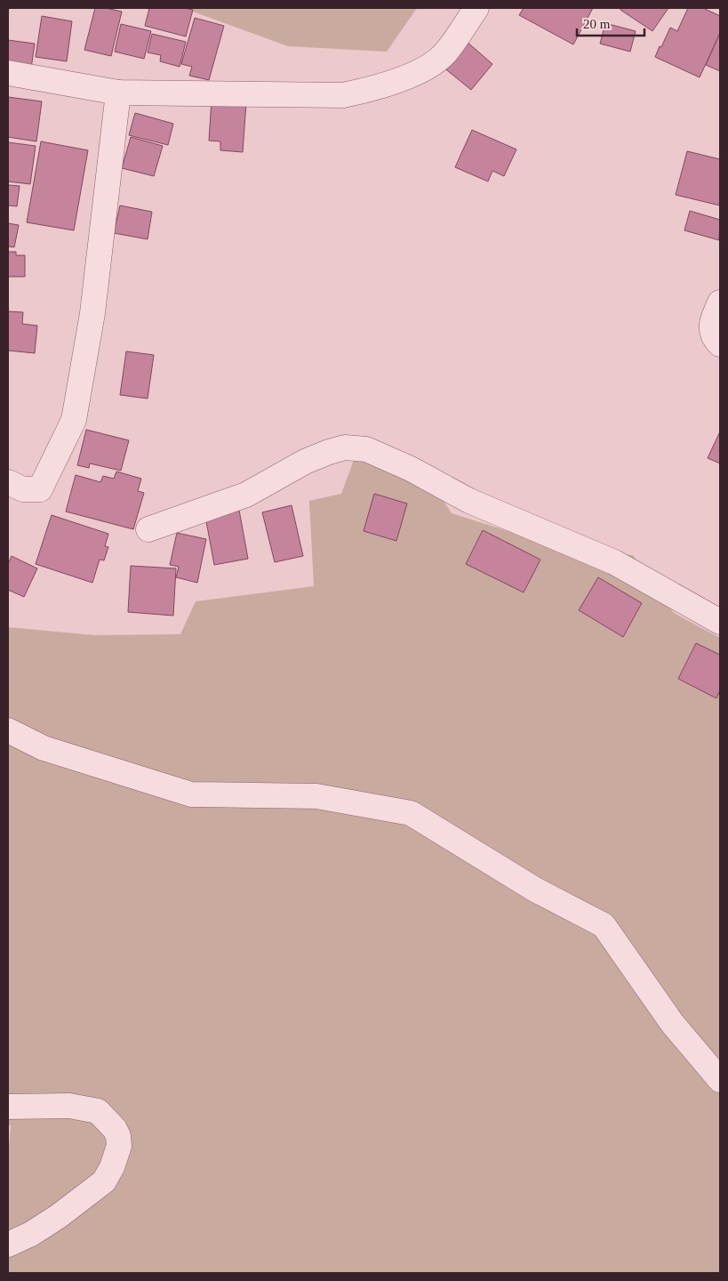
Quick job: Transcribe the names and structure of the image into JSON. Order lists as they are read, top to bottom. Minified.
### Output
{"scale_bar":"20 m"}
